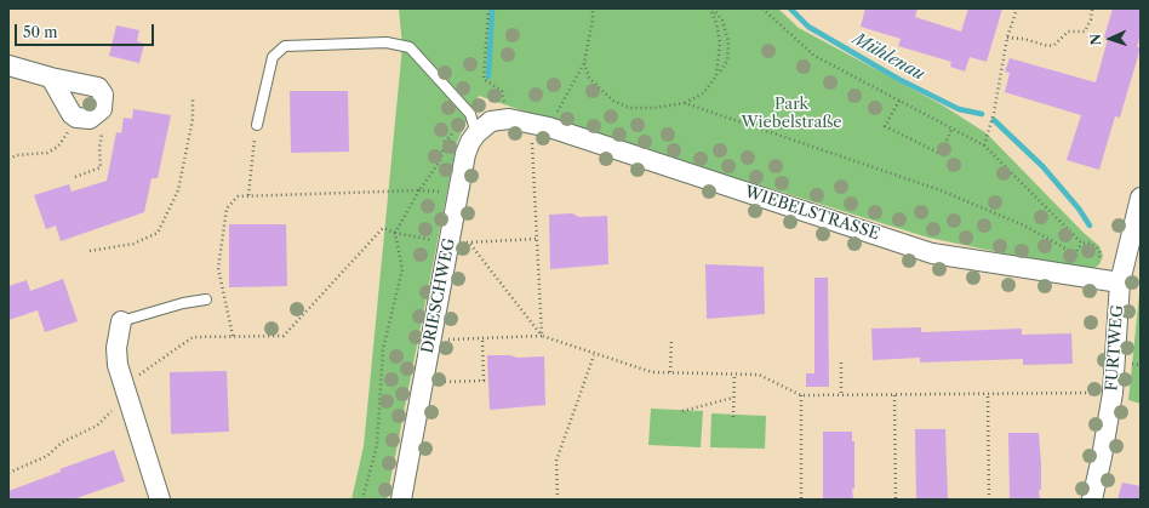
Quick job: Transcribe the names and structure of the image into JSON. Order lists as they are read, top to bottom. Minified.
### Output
{"streets":{"street":["WIEBELSTRASSE","DRIESCHWEG","FURTWEG"]},"crossings":[["WIEBELSTRASSE","DRIESCHWEG"],["WIEBELSTRASSE","FURTWEG"]],"water":["Mühlenau"],"parks":["Park Wiebelstraße"],"scale_bar":"50 m","north":"left"}
